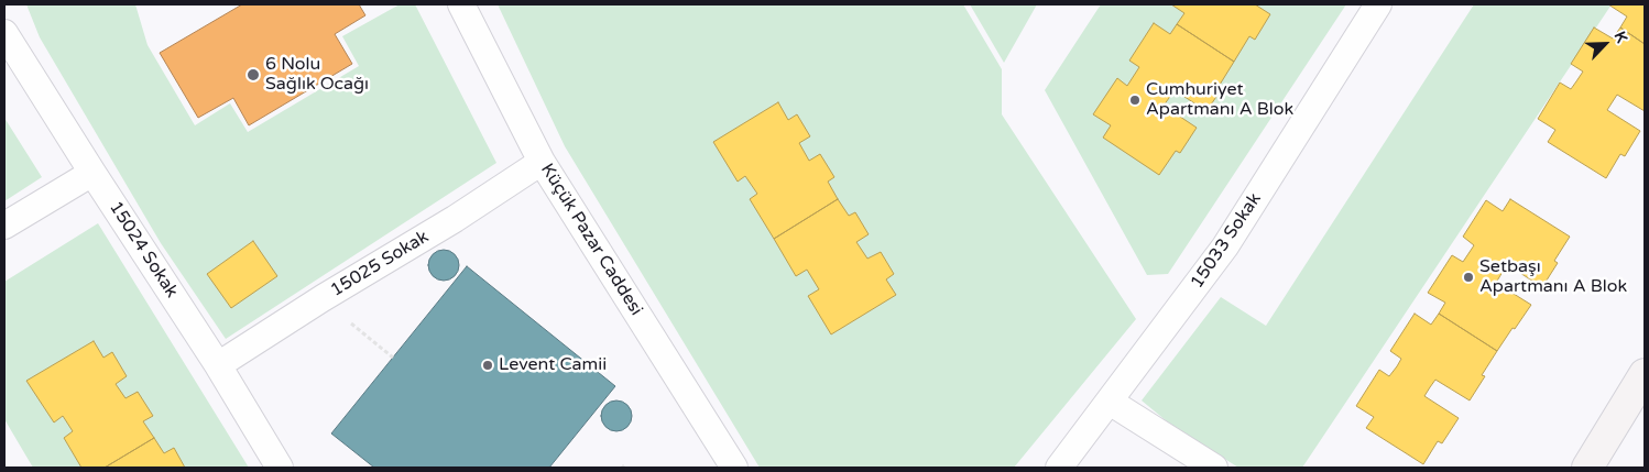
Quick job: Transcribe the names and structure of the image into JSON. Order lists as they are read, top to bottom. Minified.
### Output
{"streets":{"lane":["Küçük Pazar Caddesi","15033 Sokak","15024 Sokak","15025 Sokak"]},"crossings":[["Küçük Pazar Caddesi","15025 Sokak"],["15024 Sokak","15025 Sokak"]],"places":["6 Nolu Sağlık Ocağı","Cumhuriyet Apartmanı A Blok","Setbaşı Apartmanı A Blok","Levent Camii"],"north":"top right"}
